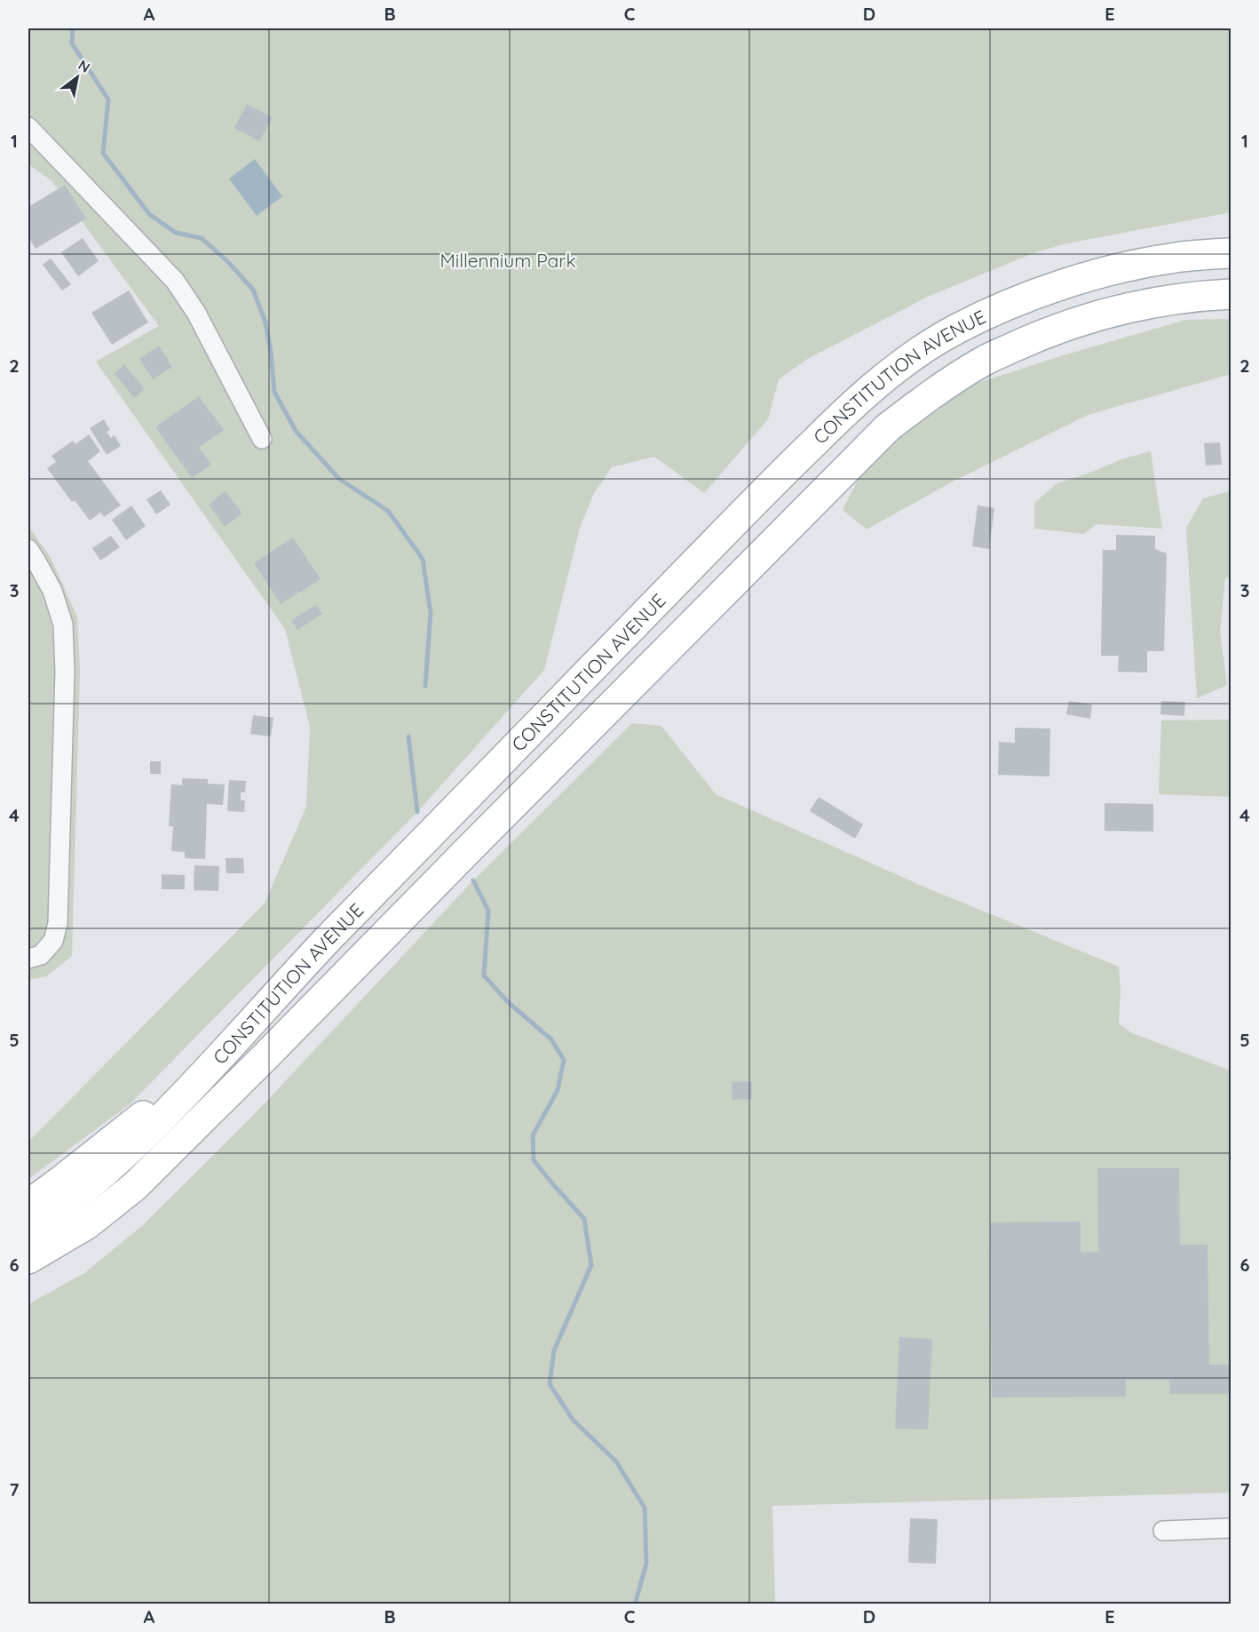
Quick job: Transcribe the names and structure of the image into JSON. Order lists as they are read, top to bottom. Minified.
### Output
{"streets":{"main road":["CONSTITUTION AVENUE"]},"parks":["Millennium Park"],"north":"top right","grid":{"columns":["A","B","C","D","E"],"rows":["1","2","3","4","5","6","7"]}}
